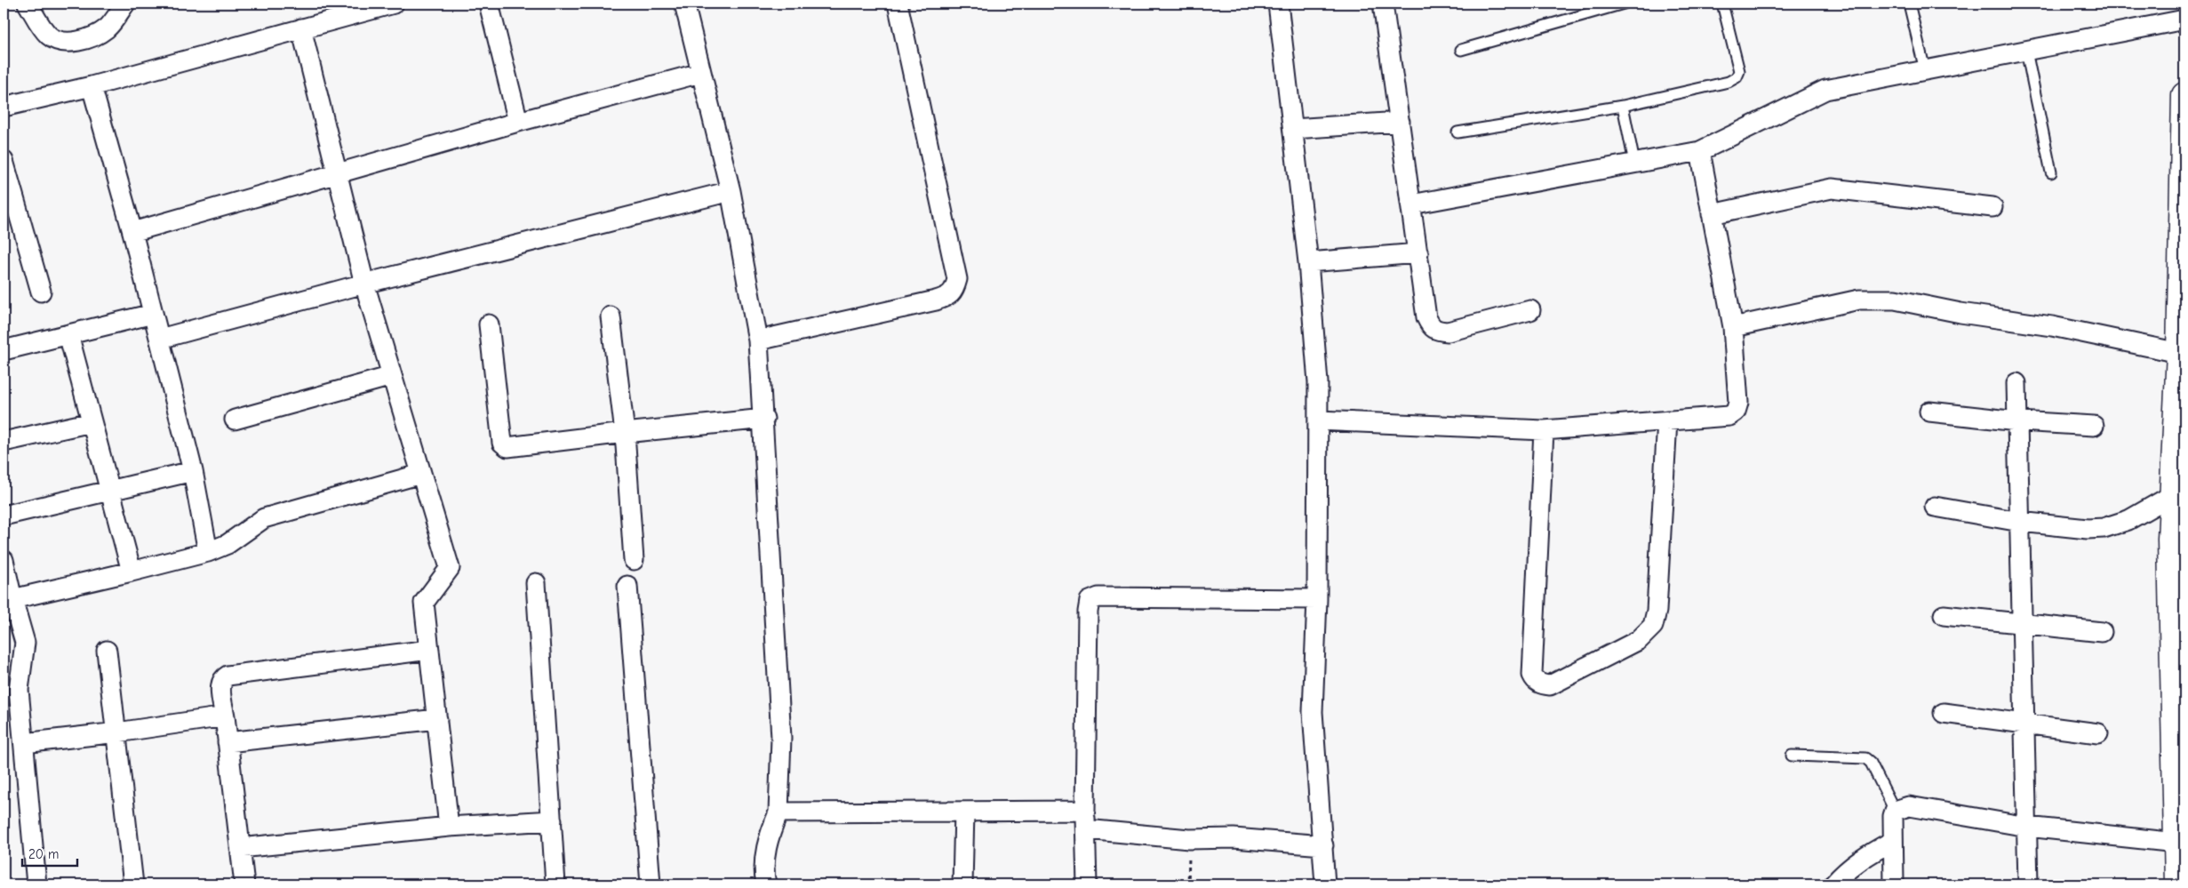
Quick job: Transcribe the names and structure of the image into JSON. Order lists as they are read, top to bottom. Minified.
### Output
{"scale_bar":"20 m"}
